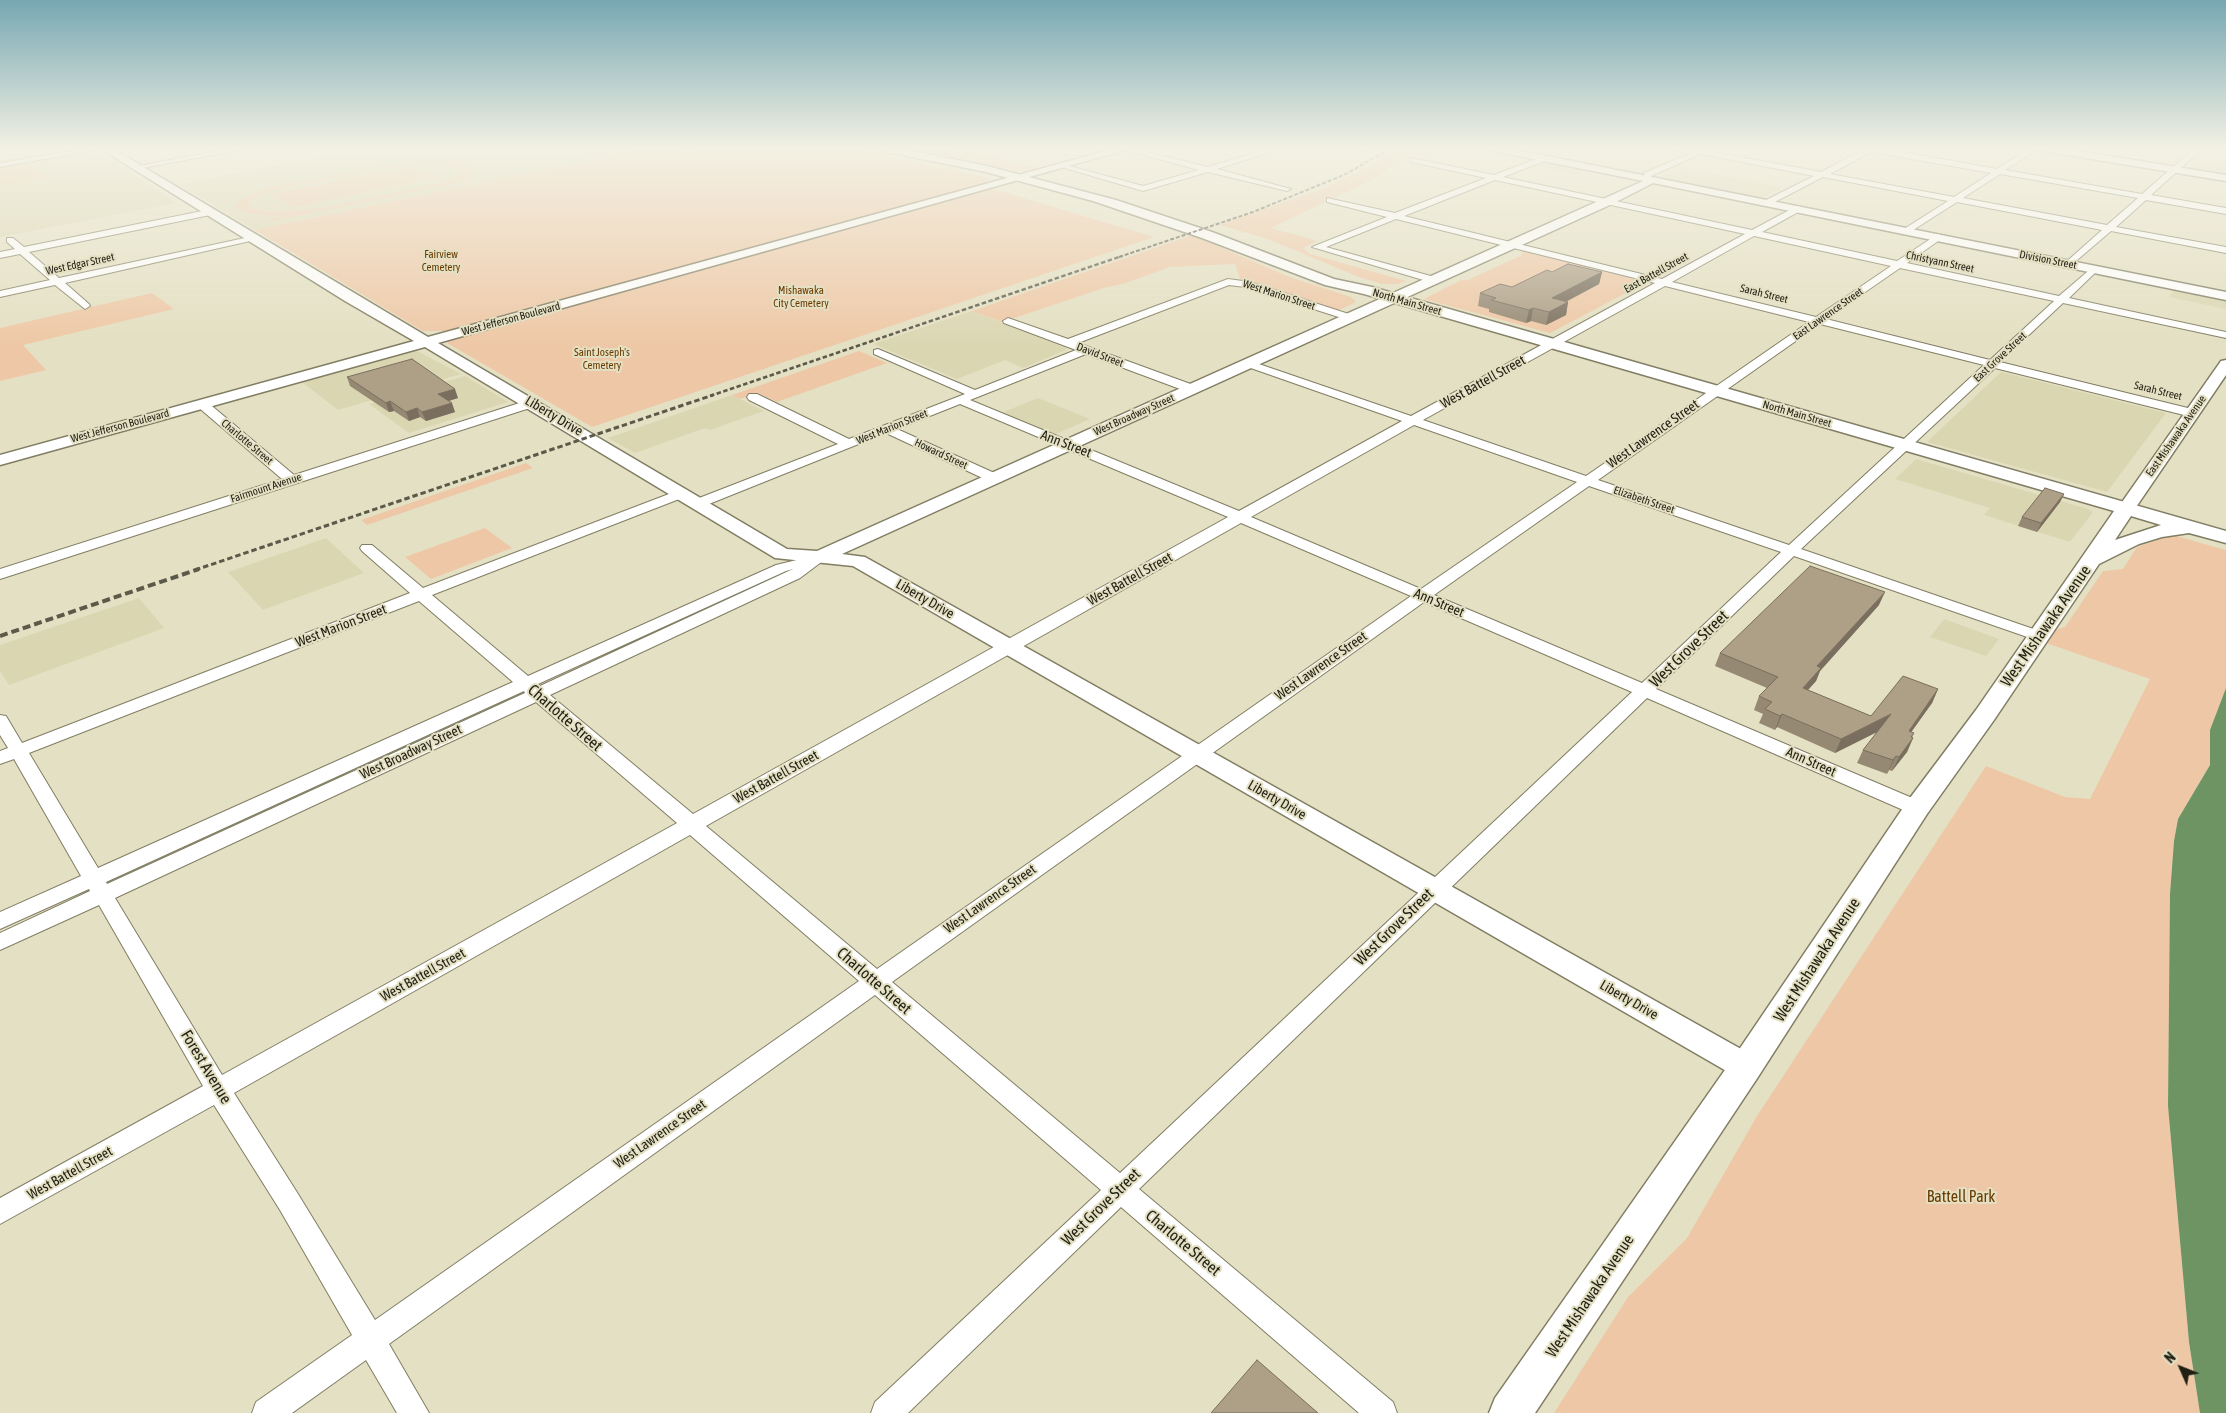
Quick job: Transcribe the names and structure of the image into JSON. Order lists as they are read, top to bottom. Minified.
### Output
{"streets":{"main road":["North Main Street","West Mishawaka Avenue"],"street":["Division Street","Christyann Street","West Edgar Street","East Battell Street","Sarah Street","West Marion Street","East Lawrence Street","West Jefferson Boulevard","David Street","East Grove Street","West Battell Street","West Broadway Street","Liberty Drive","West Lawrence Street","East Mishawaka Avenue","Charlotte Street","Ann Street","Howard Street","Fairmount Avenue","Elizabeth Street","West Grove Street","Forest Avenue"]},"crossings":[["Division Street","East Lawrence Street"],["Division Street","East Grove Street"],["Christyann Street","East Battell Street"],["Christyann Street","East Lawrence Street"],["Christyann Street","East Grove Street"],["West Edgar Street","Liberty Drive"],["East Battell Street","Sarah Street"],["East Battell Street","North Main Street"],["East Battell Street","West Battell Street"],["Sarah Street","East Lawrence Street"],["Sarah Street","East Grove Street"],["Sarah Street","West Broadway Street"],["Sarah Street","East Mishawaka Avenue"],["West Marion Street","David Street"],["West Marion Street","West Broadway Street"],["West Marion Street","Liberty Drive"],["West Marion Street","Charlotte Street"],["West Marion Street","Ann Street"],["West Marion Street","Howard Street"],["West Marion Street","Forest Avenue"],["North Main Street","East Lawrence Street"],["North Main Street","East Grove Street"],["North Main Street","West Battell Street"],["North Main Street","West Broadway Street"],["North Main Street","West Lawrence Street"],["North Main Street","East Mishawaka Avenue"],["North Main Street","West Mishawaka Avenue"],["North Main Street","West Grove Street"],["East Lawrence Street","West Lawrence Street"],["West Jefferson Boulevard","Liberty Drive"],["West Jefferson Boulevard","Charlotte Street"],["David Street","West Broadway Street"],["East Grove Street","West Grove Street"],["West Battell Street","Liberty Drive"],["West Battell Street","Charlotte Street"],["West Battell Street","Ann Street"],["West Battell Street","Elizabeth Street"],["West Battell Street","Forest Avenue"],["West Broadway Street","Liberty Drive"],["West Broadway Street","Charlotte Street"],["West Broadway Street","Ann Street"],["West Broadway Street","Howard Street"],["West Broadway Street","Elizabeth Street"],["West Broadway Street","Forest Avenue"],["Liberty Drive","West Lawrence Street"],["Liberty Drive","Fairmount Avenue"],["Liberty Drive","West Mishawaka Avenue"],["Liberty Drive","West Grove Street"],["West Lawrence Street","Charlotte Street"],["West Lawrence Street","Ann Street"],["West Lawrence Street","Elizabeth Street"],["West Lawrence Street","Forest Avenue"],["East Mishawaka Avenue","West Mishawaka Avenue"],["Charlotte Street","Fairmount Avenue"],["Charlotte Street","West Grove Street"],["Ann Street","West Mishawaka Avenue"],["Ann Street","West Grove Street"],["Elizabeth Street","West Mishawaka Avenue"],["Elizabeth Street","West Grove Street"]],"parks":["Fairview Cemetery","Mishawaka City Cemetery","Saint Joseph's Cemetery","Battell Park"],"north":"top left"}
